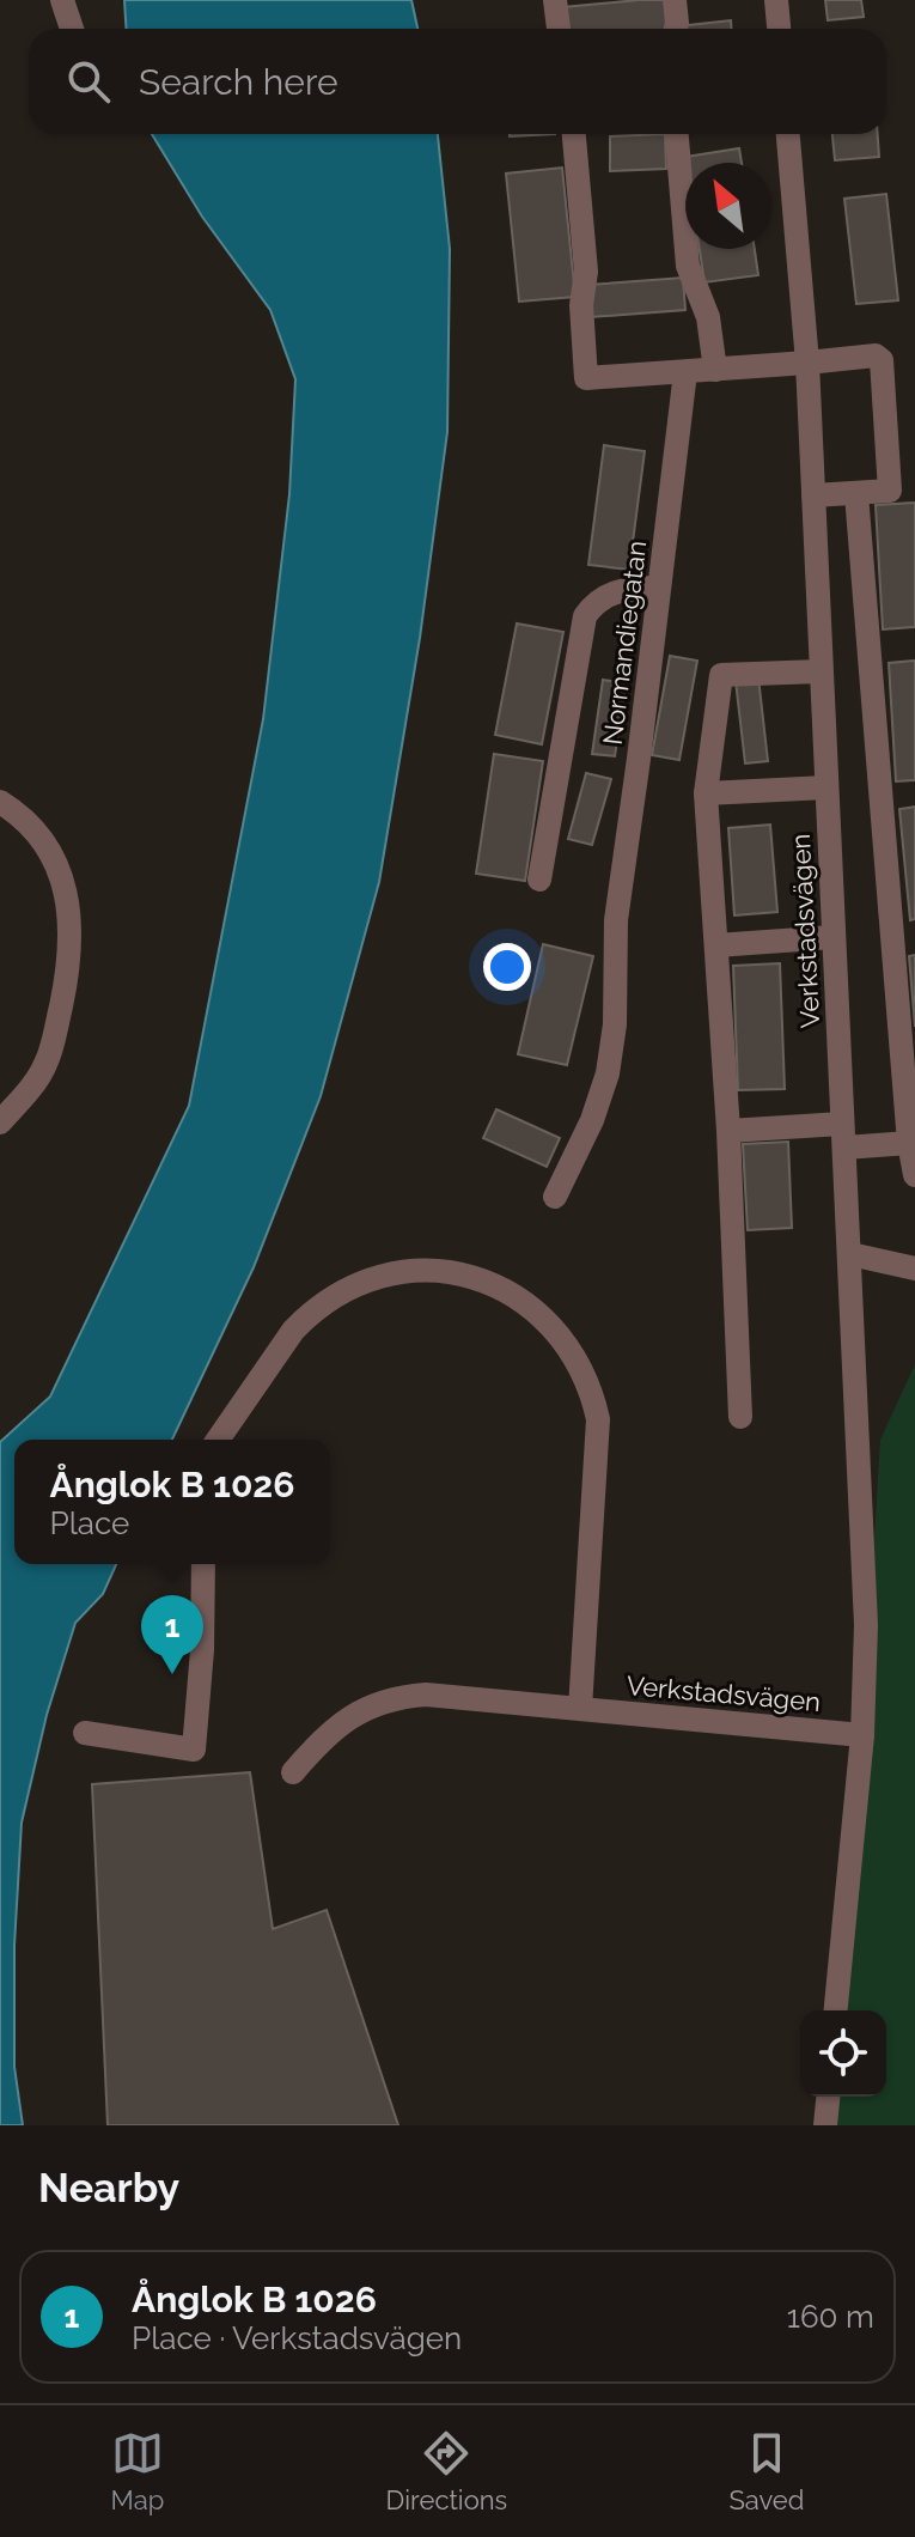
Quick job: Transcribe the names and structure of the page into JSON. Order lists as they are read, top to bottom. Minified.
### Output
{"streets":{"street":["Normandiegatan","Verkstadsvägen"]},"north":"top left","page":{"search":"Search here","popup":["Ånglok B 1026","Place"],"pins":"1","heading":"Nearby","list":[{"mark":"1","name":"Ånglok B 1026","note":"Place · Verkstadsvägen","value":"160 m"}],"nav":["Map","Directions","Saved"]}}
